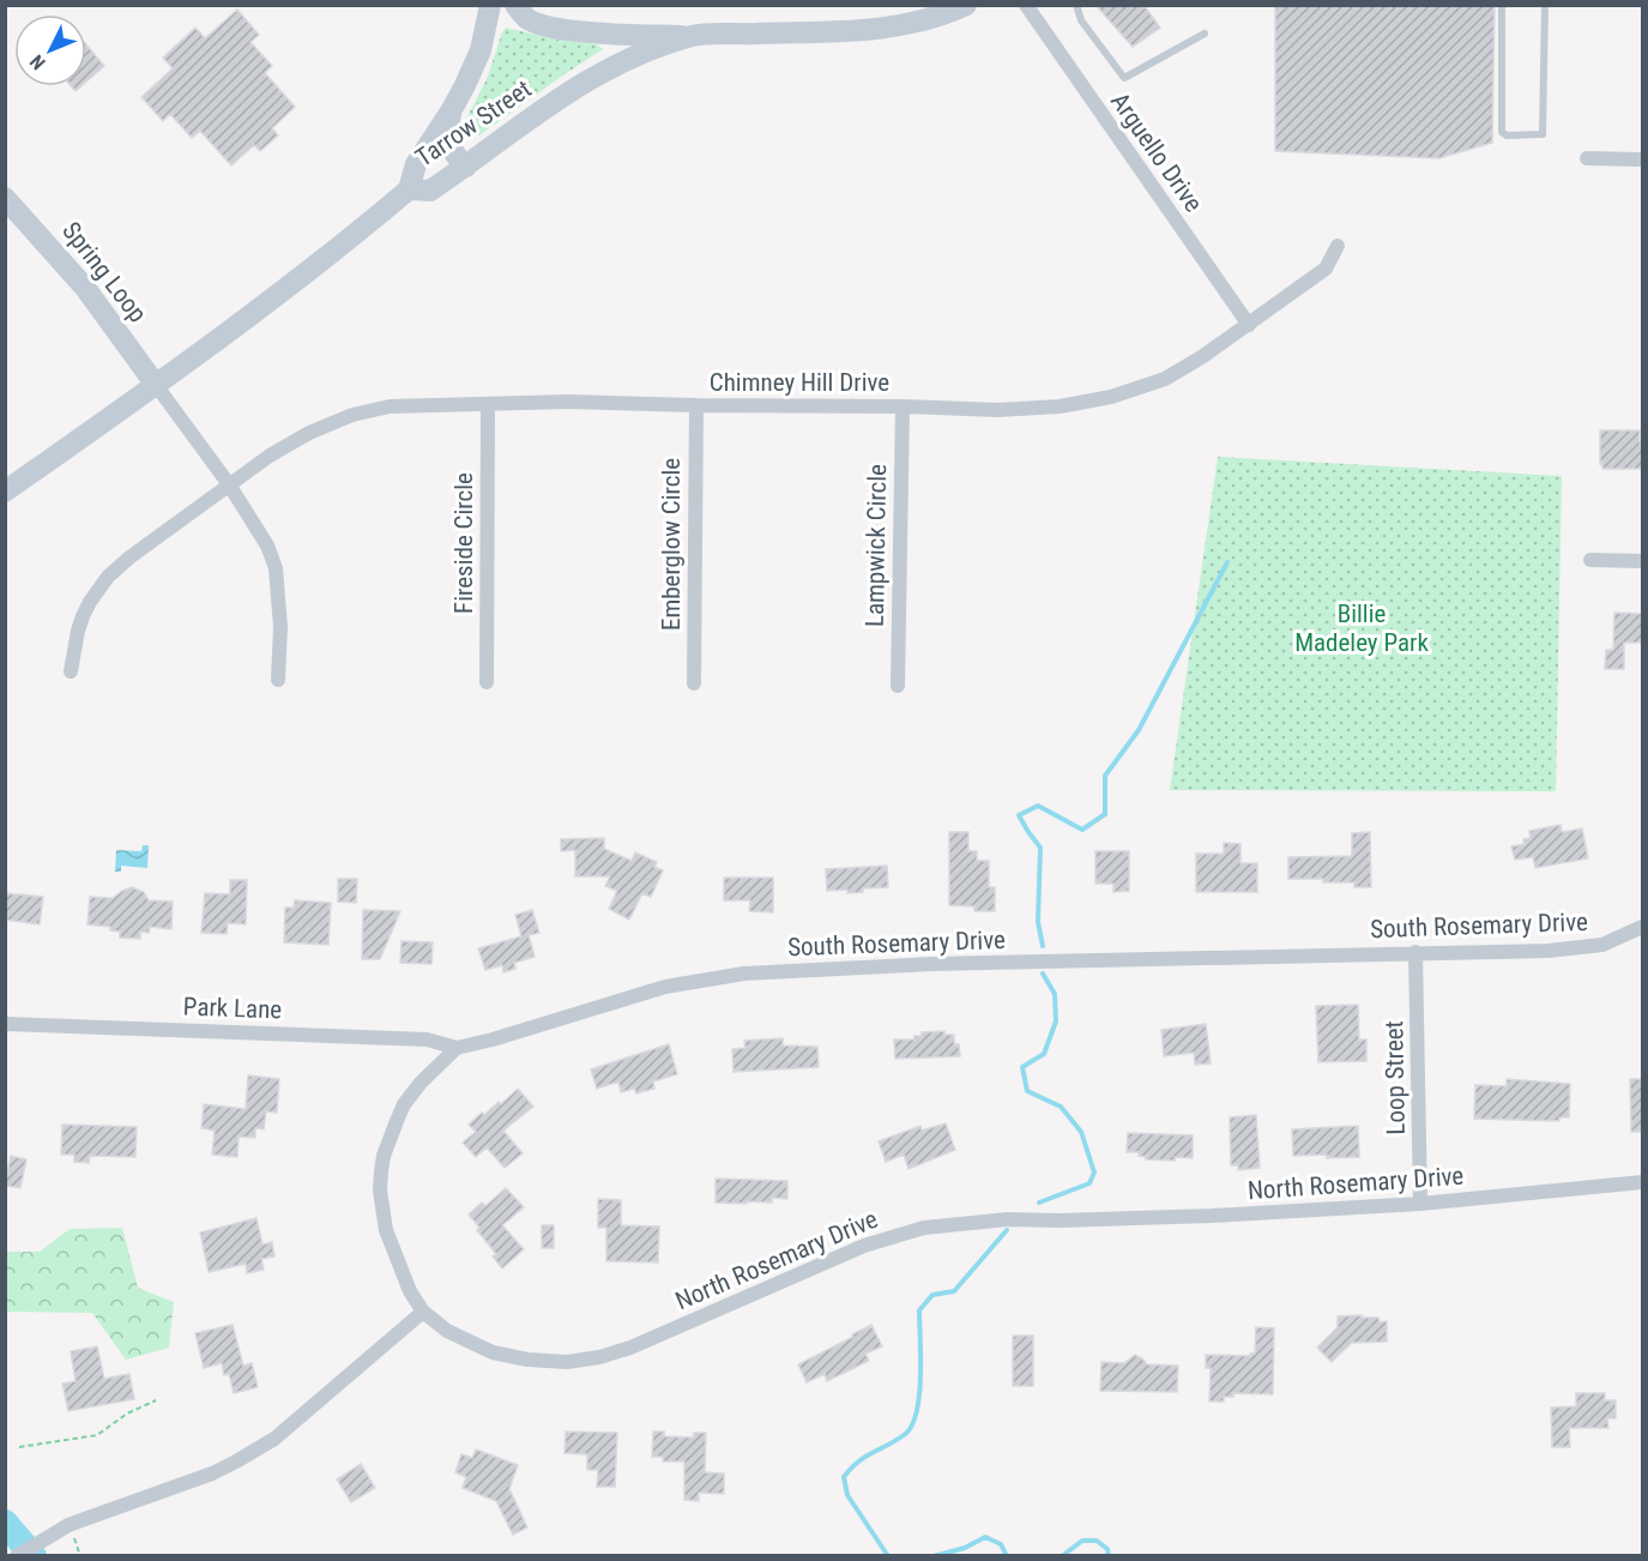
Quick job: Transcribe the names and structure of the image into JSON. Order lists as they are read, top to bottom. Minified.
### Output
{"streets":{"main road":["Tarrow Street","Spring Loop"],"street":["Arguello Drive","Chimney Hill Drive","Fireside Circle","Emberglow Circle","Lampwick Circle","South Rosemary Drive","Park Lane","Loop Street","North Rosemary Drive"]},"crossings":[["Tarrow Street","Spring Loop"],["Arguello Drive","Chimney Hill Drive"],["Chimney Hill Drive","Fireside Circle"],["Chimney Hill Drive","Emberglow Circle"],["Chimney Hill Drive","Lampwick Circle"],["South Rosemary Drive","Park Lane"],["South Rosemary Drive","Loop Street"],["Loop Street","North Rosemary Drive"]],"parks":["Billie Madeley Park"],"north":"bottom left"}
